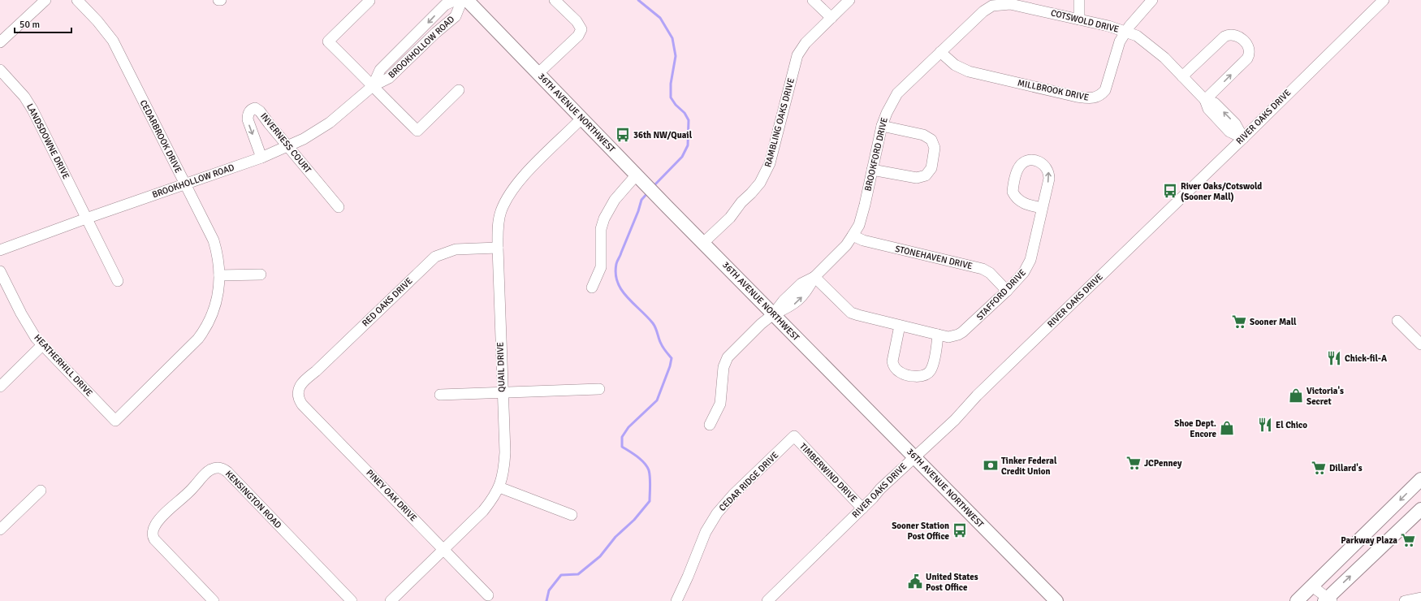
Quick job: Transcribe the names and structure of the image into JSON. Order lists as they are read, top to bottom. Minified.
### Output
{"streets":{"main road":["36TH AVENUE NORTHWEST"],"street":["COTSWOLD DRIVE","BROOKHOLLOW ROAD","MILLBROOK DRIVE","RIVER OAKS DRIVE","RAMBLING OAKS DRIVE","CEDARBROOK DRIVE","LANDSDOWNE DRIVE","INVERNESS COURT","BROOKFORD DRIVE","STONEHAVEN DRIVE","STAFFORD DRIVE","RED OAKS DRIVE","HEATHERHILL DRIVE","QUAIL DRIVE","TIMBERWIND DRIVE","CEDAR RIDGE DRIVE","PINEY OAK DRIVE","KENSINGTON ROAD"]},"crossings":[["COTSWOLD DRIVE","MILLBROOK DRIVE"],["COTSWOLD DRIVE","RIVER OAKS DRIVE"],["COTSWOLD DRIVE","BROOKFORD DRIVE"],["BROOKHOLLOW ROAD","CEDARBROOK DRIVE"],["BROOKHOLLOW ROAD","LANDSDOWNE DRIVE"],["BROOKHOLLOW ROAD","INVERNESS COURT"],["MILLBROOK DRIVE","BROOKFORD DRIVE"],["36TH AVENUE NORTHWEST","RIVER OAKS DRIVE"],["36TH AVENUE NORTHWEST","RAMBLING OAKS DRIVE"],["36TH AVENUE NORTHWEST","BROOKFORD DRIVE"],["36TH AVENUE NORTHWEST","QUAIL DRIVE"],["RIVER OAKS DRIVE","TIMBERWIND DRIVE"],["CEDARBROOK DRIVE","HEATHERHILL DRIVE"],["BROOKFORD DRIVE","STONEHAVEN DRIVE"],["STONEHAVEN DRIVE","STAFFORD DRIVE"],["RED OAKS DRIVE","QUAIL DRIVE"],["RED OAKS DRIVE","PINEY OAK DRIVE"],["QUAIL DRIVE","PINEY OAK DRIVE"],["TIMBERWIND DRIVE","CEDAR RIDGE DRIVE"]],"places":{"bus stop":["36th NW/Quail","River Oaks/Cotswold (Sooner Mall)","Sooner Station Post Office"],"supermarket":["Sooner Mall","JCPenney","Dillard's","Parkway Plaza"],"restaurant":["Chick-fil-A","El Chico"],"shop":["Victoria's Secret","Shoe Dept. Encore"],"bank":["Tinker Federal Credit Union"],"public building":["United States Post Office"]},"scale_bar":"50 m"}
